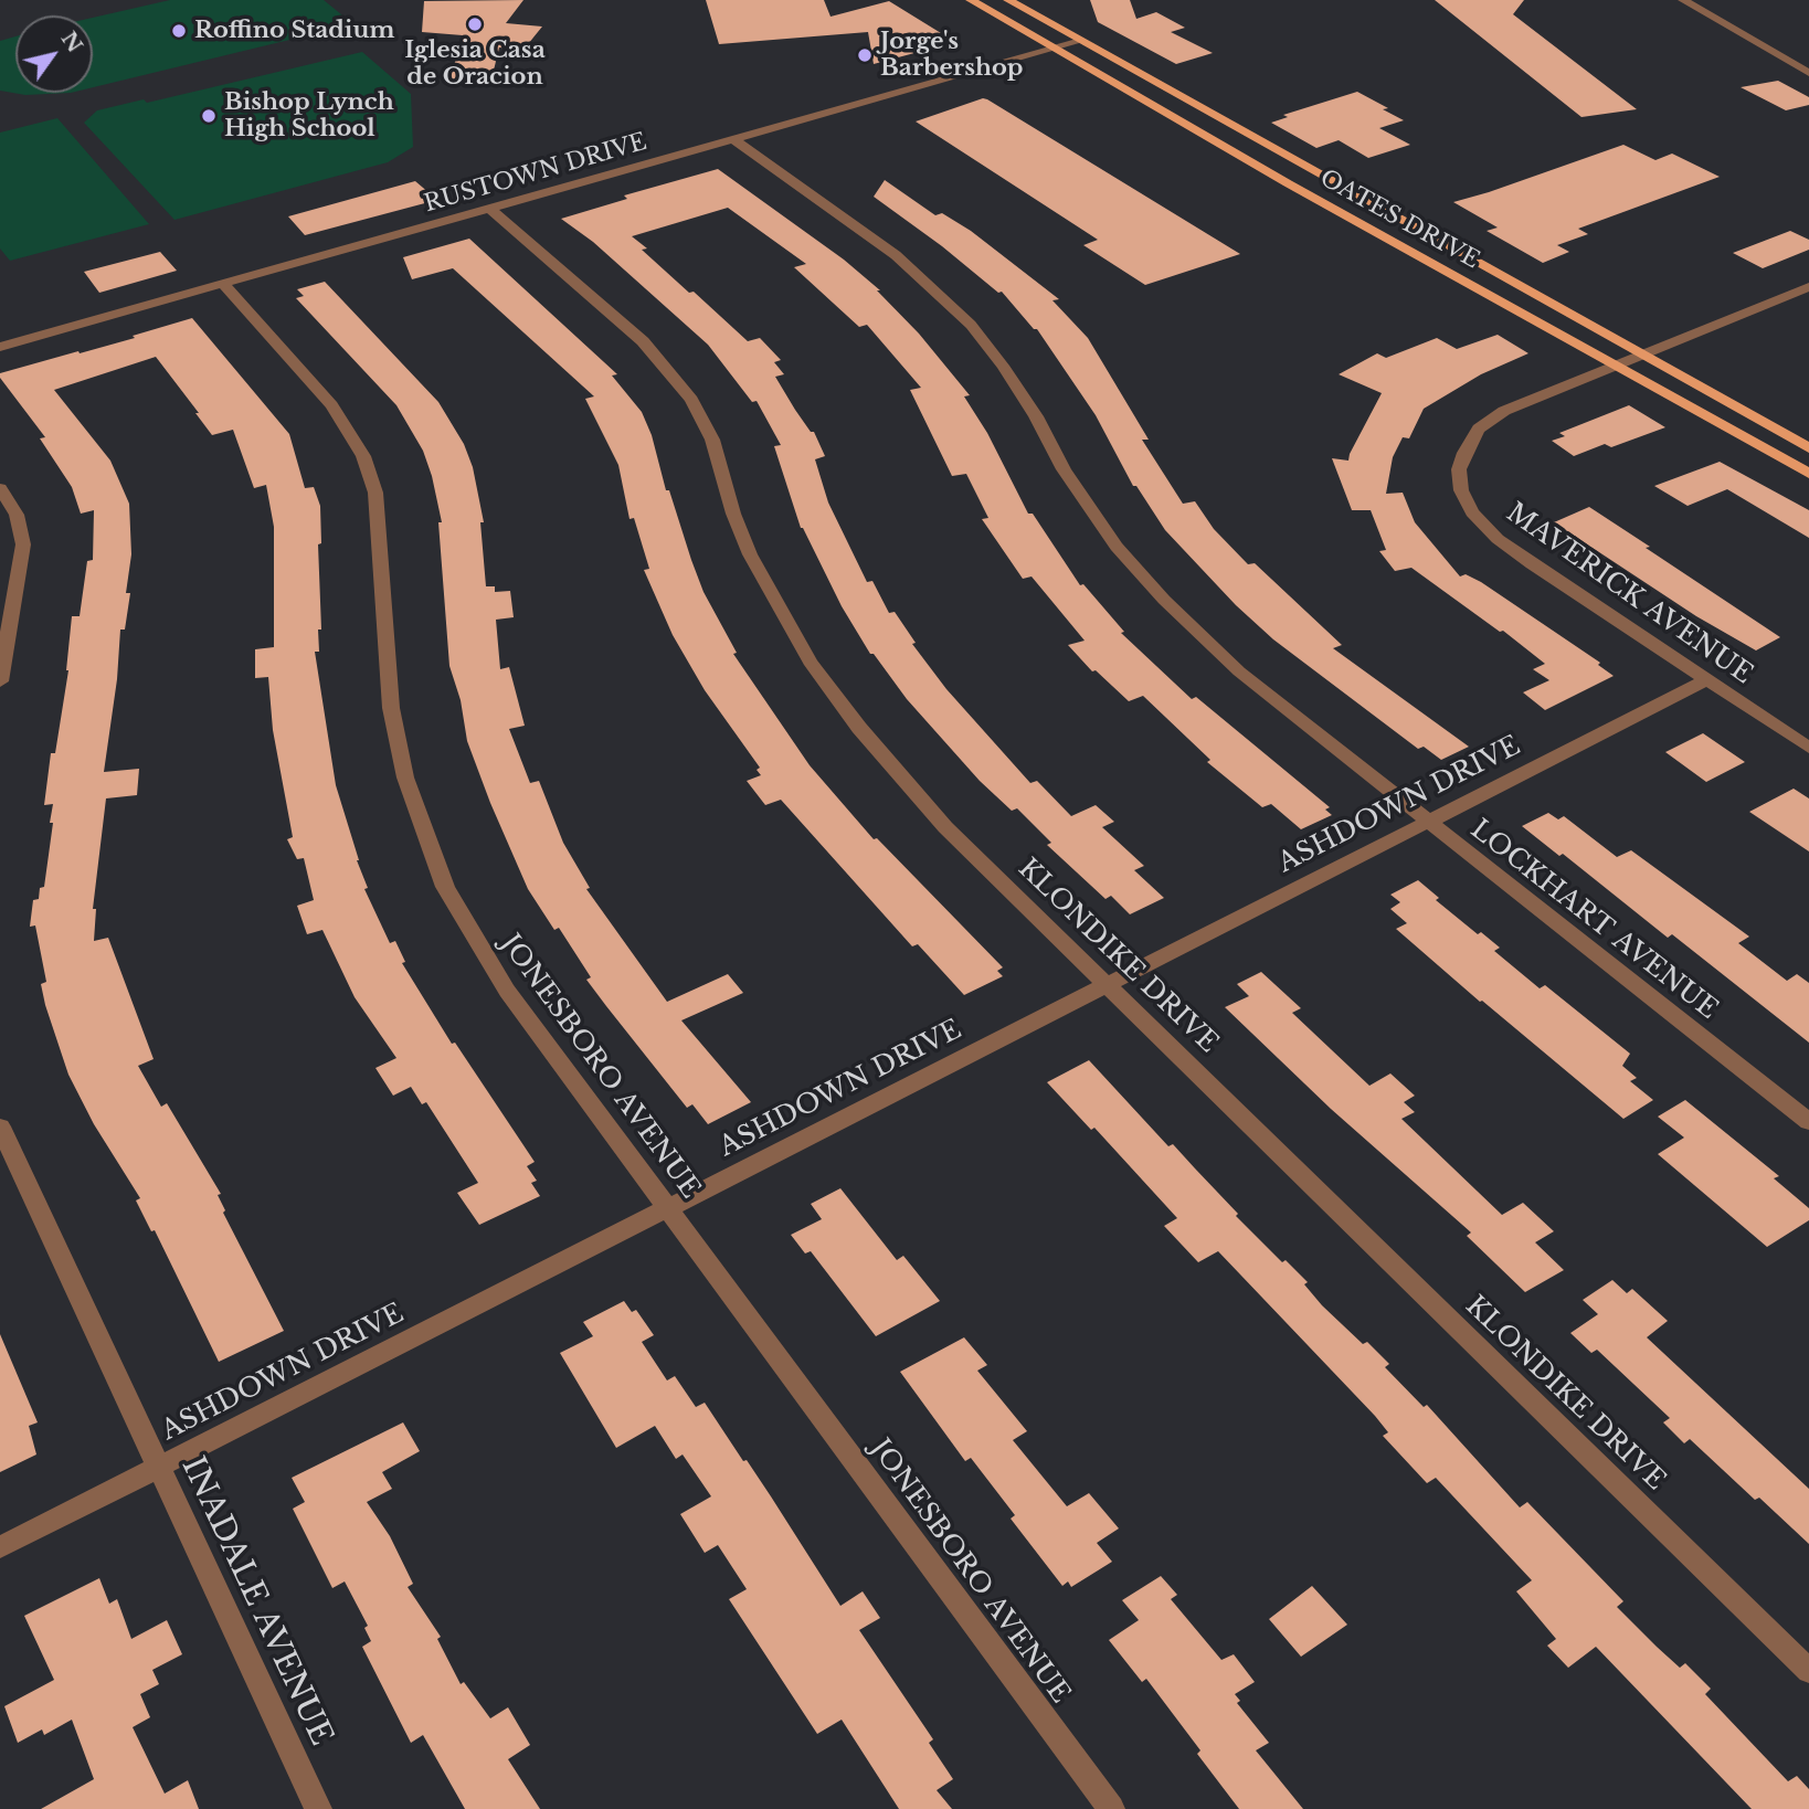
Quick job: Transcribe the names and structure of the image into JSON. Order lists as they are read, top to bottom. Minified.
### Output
{"streets":{"main road":["OATES DRIVE"],"street":["RUSTOWN DRIVE","MAVERICK AVENUE","ASHDOWN DRIVE","LOCKHART AVENUE","KLONDIKE DRIVE","JONESBORO AVENUE","INADALE AVENUE"]},"crossings":[["RUSTOWN DRIVE","OATES DRIVE"],["RUSTOWN DRIVE","LOCKHART AVENUE"],["RUSTOWN DRIVE","KLONDIKE DRIVE"],["RUSTOWN DRIVE","JONESBORO AVENUE"],["OATES DRIVE","MAVERICK AVENUE"],["MAVERICK AVENUE","ASHDOWN DRIVE"],["ASHDOWN DRIVE","LOCKHART AVENUE"],["ASHDOWN DRIVE","KLONDIKE DRIVE"],["ASHDOWN DRIVE","JONESBORO AVENUE"],["ASHDOWN DRIVE","INADALE AVENUE"]],"places":["Iglesia Casa de Oracion","Roffino Stadium","Jorge's Barbershop","Bishop Lynch High School"],"north":"top right"}
